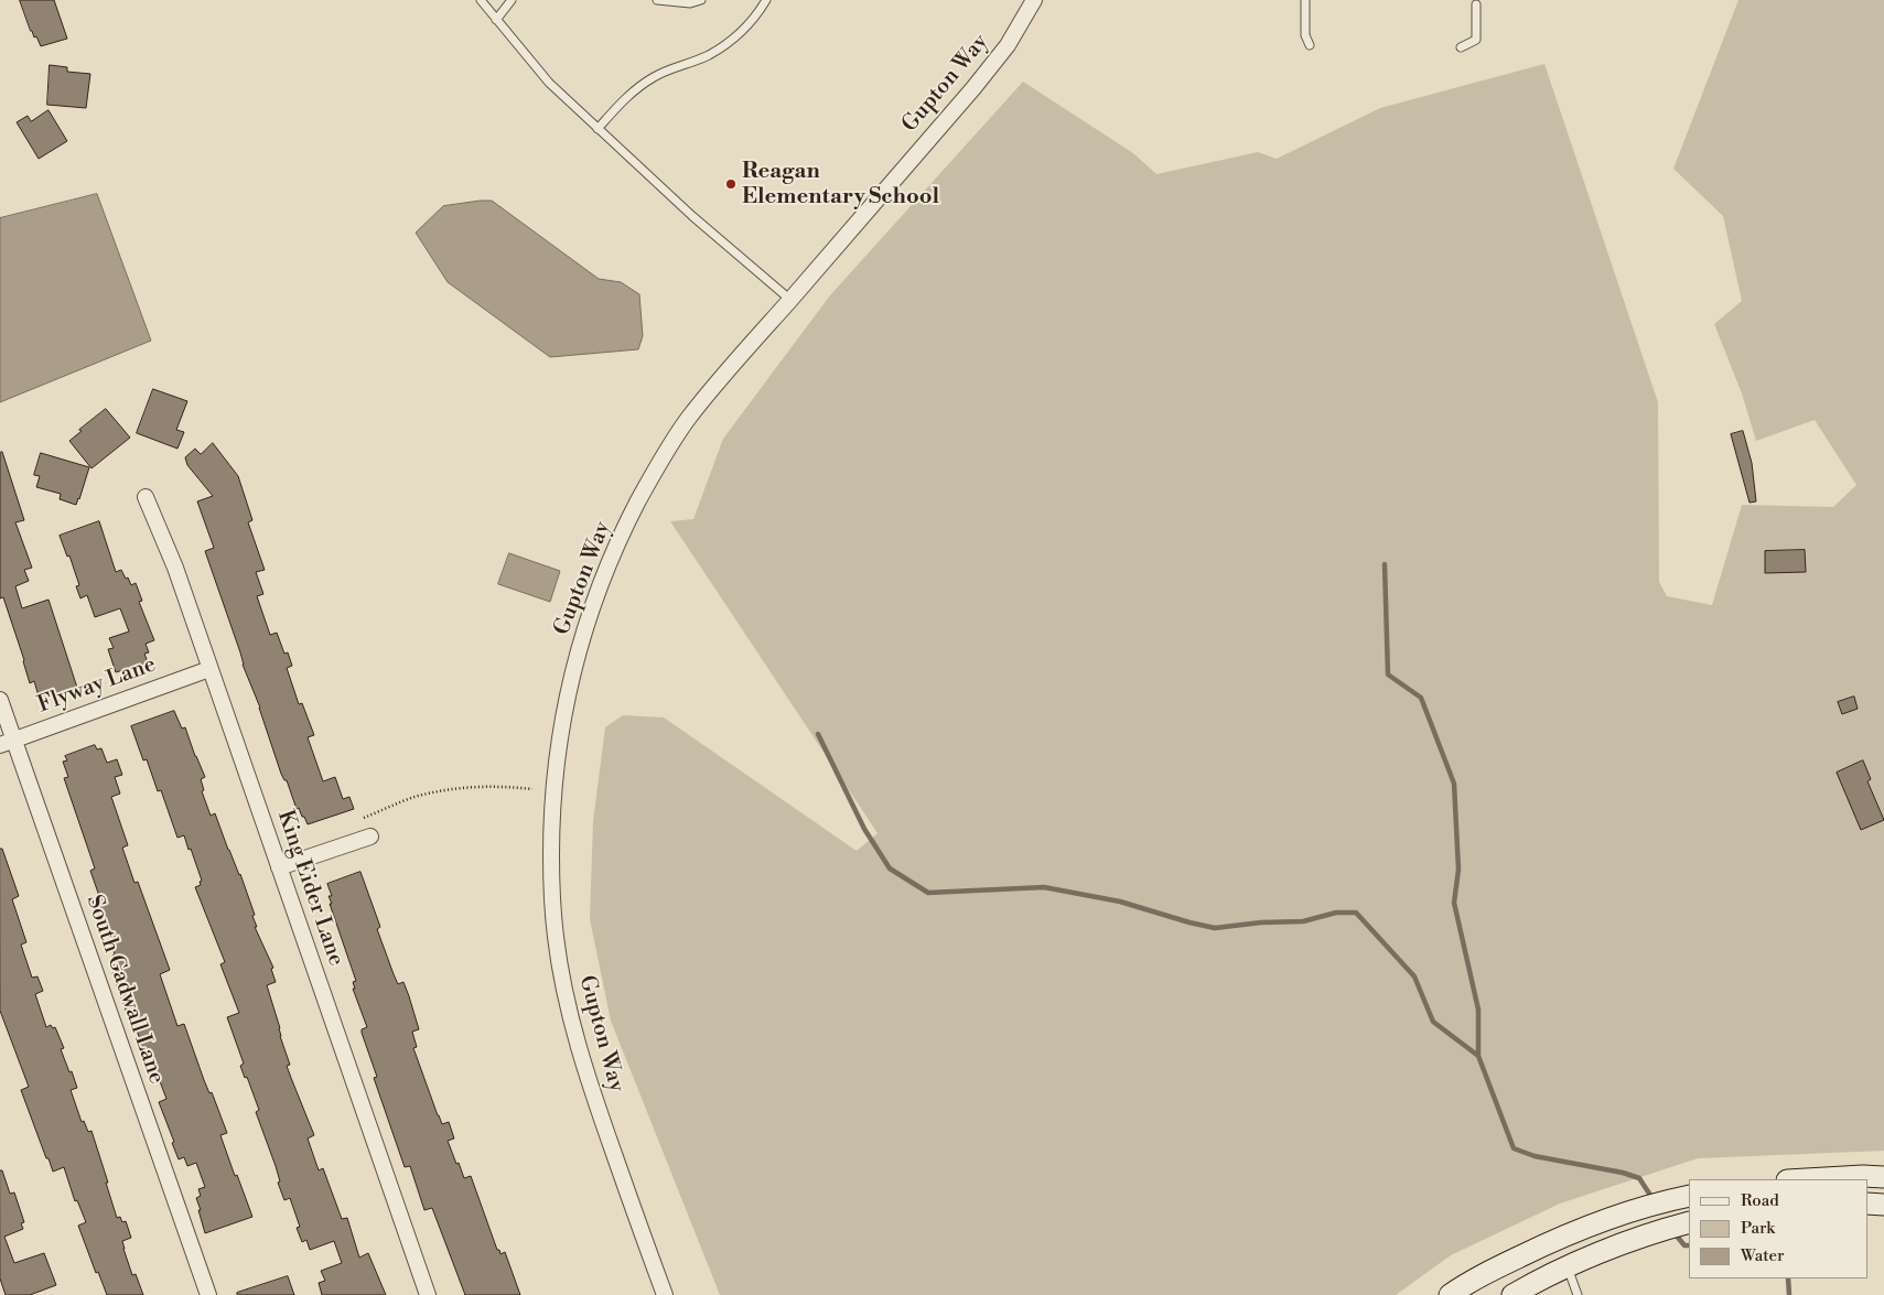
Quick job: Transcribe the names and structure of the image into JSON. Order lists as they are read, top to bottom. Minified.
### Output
{"streets":{"street":["Gupton Way","Flyway Lane","King Eider Lane","South Gadwall Lane"]},"crossings":[["Flyway Lane","King Eider Lane"],["Flyway Lane","South Gadwall Lane"]],"places":["Reagan Elementary School"],"legend":["Road","Park","Water"]}
